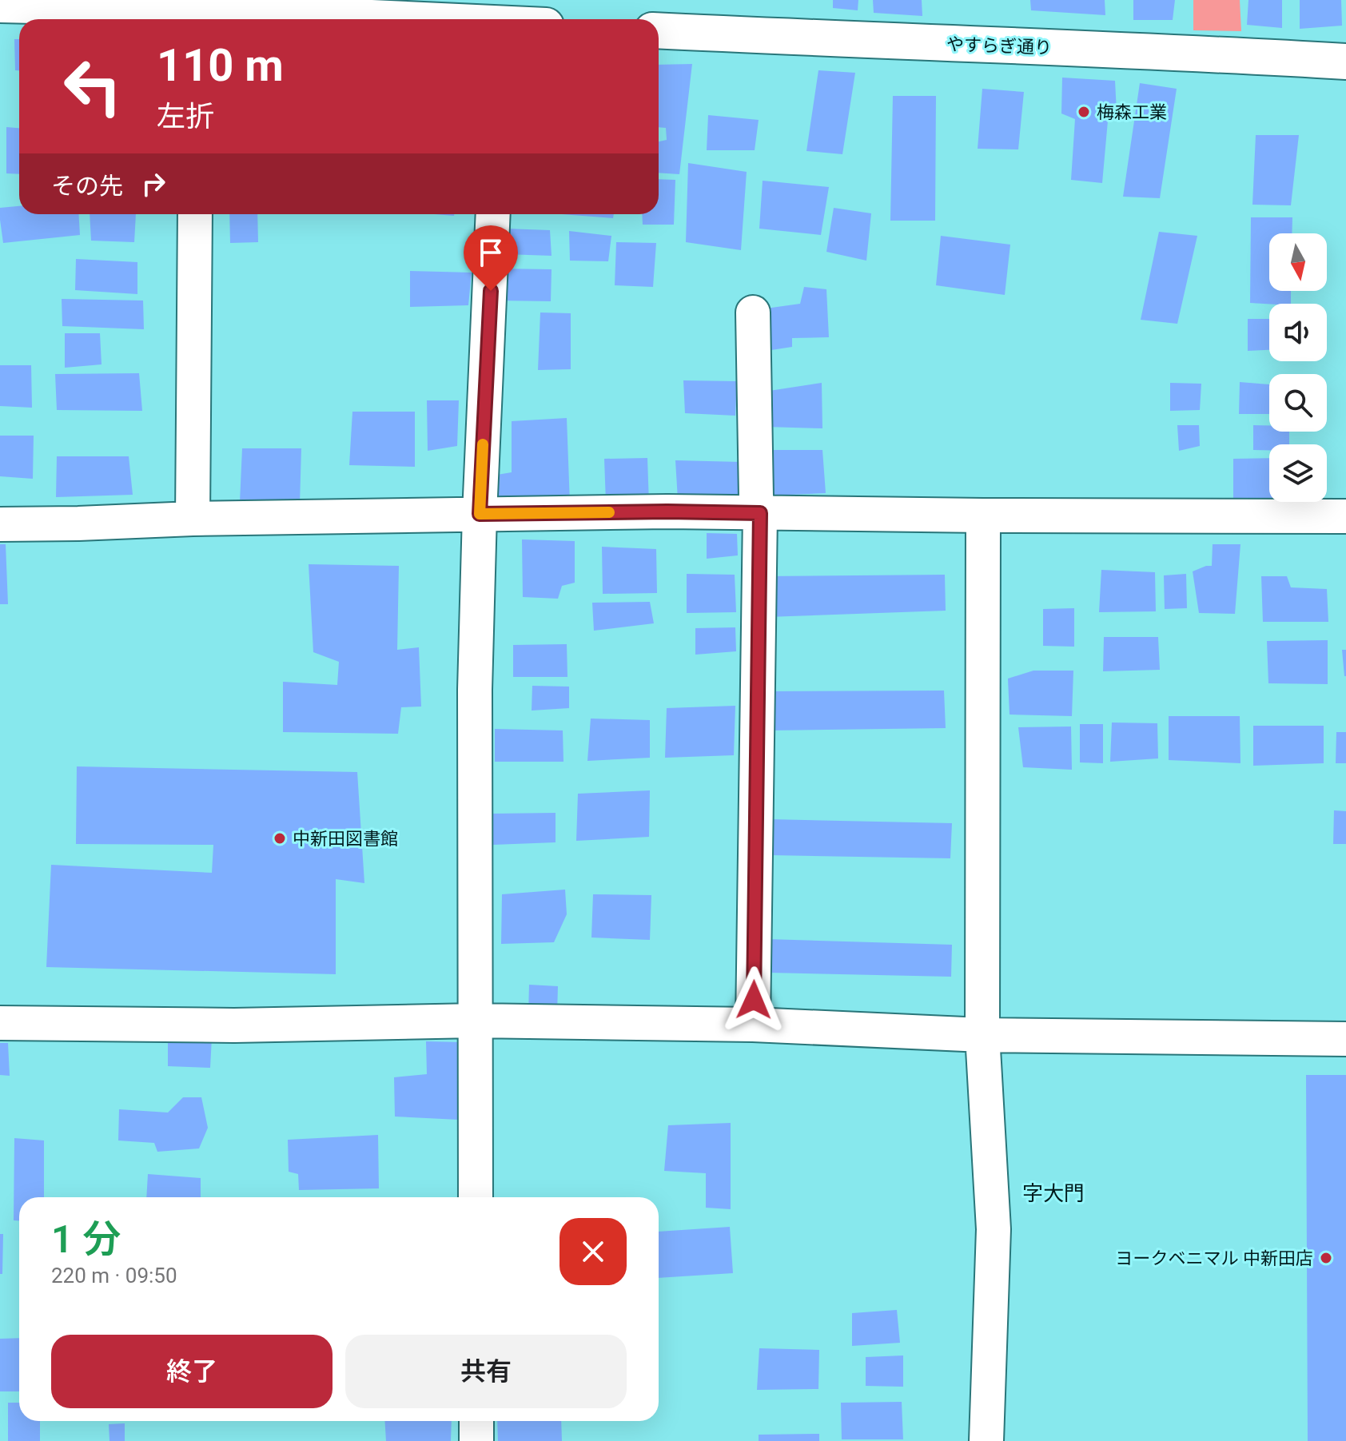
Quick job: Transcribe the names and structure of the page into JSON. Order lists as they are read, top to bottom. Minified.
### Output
{"streets":{"street":["やすらぎ通り"]},"districts":["字大門"],"places":["梅森工業","中新田図書館","ヨークベニマル 中新田店"],"north":"bottom","page":{"turn":["110 m","左折"],"then":"その先","heading":["1 分","220 m · 09:50"],"buttons":["終了","共有"]}}
